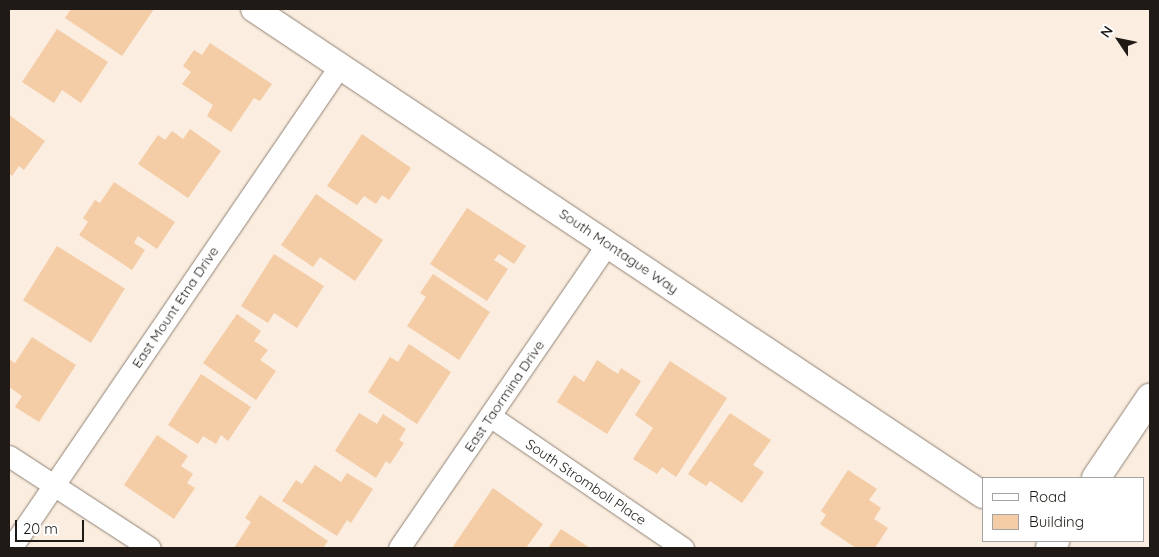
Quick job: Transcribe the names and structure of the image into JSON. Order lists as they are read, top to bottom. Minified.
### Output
{"streets":{"street":["South Montague Way","East Mount Etna Drive","East Taormina Drive","South Stromboli Place"]},"crossings":[["South Montague Way","East Mount Etna Drive"],["South Montague Way","East Taormina Drive"],["East Taormina Drive","South Stromboli Place"]],"legend":["Road","Building"],"scale_bar":"20 m","north":"top left"}
